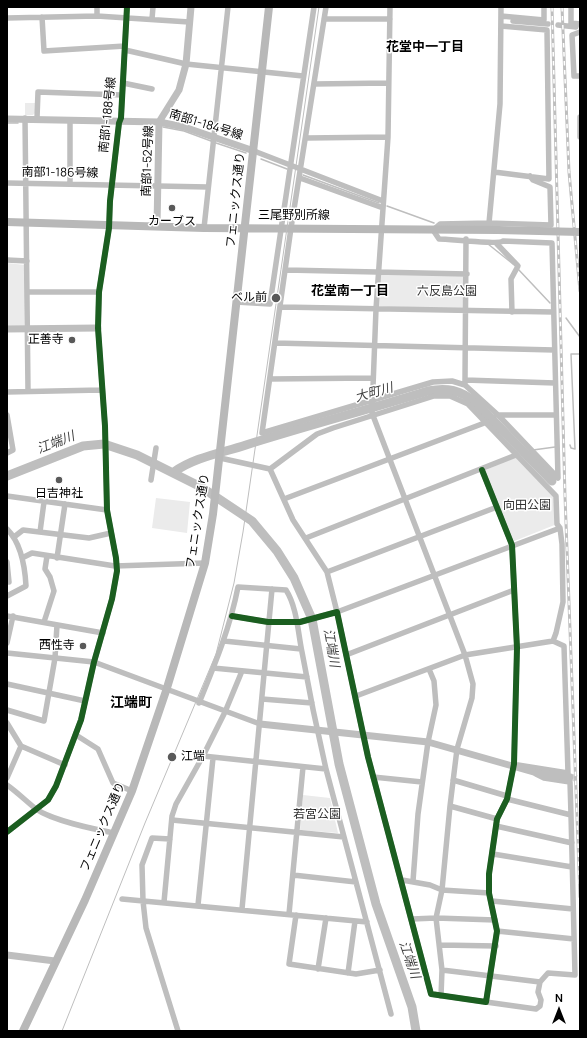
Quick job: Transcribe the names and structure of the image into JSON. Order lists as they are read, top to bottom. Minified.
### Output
{"streets":{"main road":["フェニックス通り","三尾野別所線"],"street":["南部1-188号線","南部1-184号線","南部1-52号線","南部1-186号線"]},"crossings":[["南部1-188号線","南部1-184号線"],["南部1-188号線","南部1-186号線"],["南部1-188号線","三尾野別所線"],["南部1-184号線","南部1-52号線"],["南部1-184号線","フェニックス通り"],["南部1-52号線","南部1-186号線"],["南部1-52号線","三尾野別所線"],["フェニックス通り","三尾野別所線"]],"districts":["花堂中一丁目","花堂南一丁目","江端町"],"water":["大町川","江端川"],"parks":["六反島公園","向田公園","若宮公園"],"places":["カーブス","ベル前","正善寺","日吉神社","西性寺","江端"],"north":"top"}
